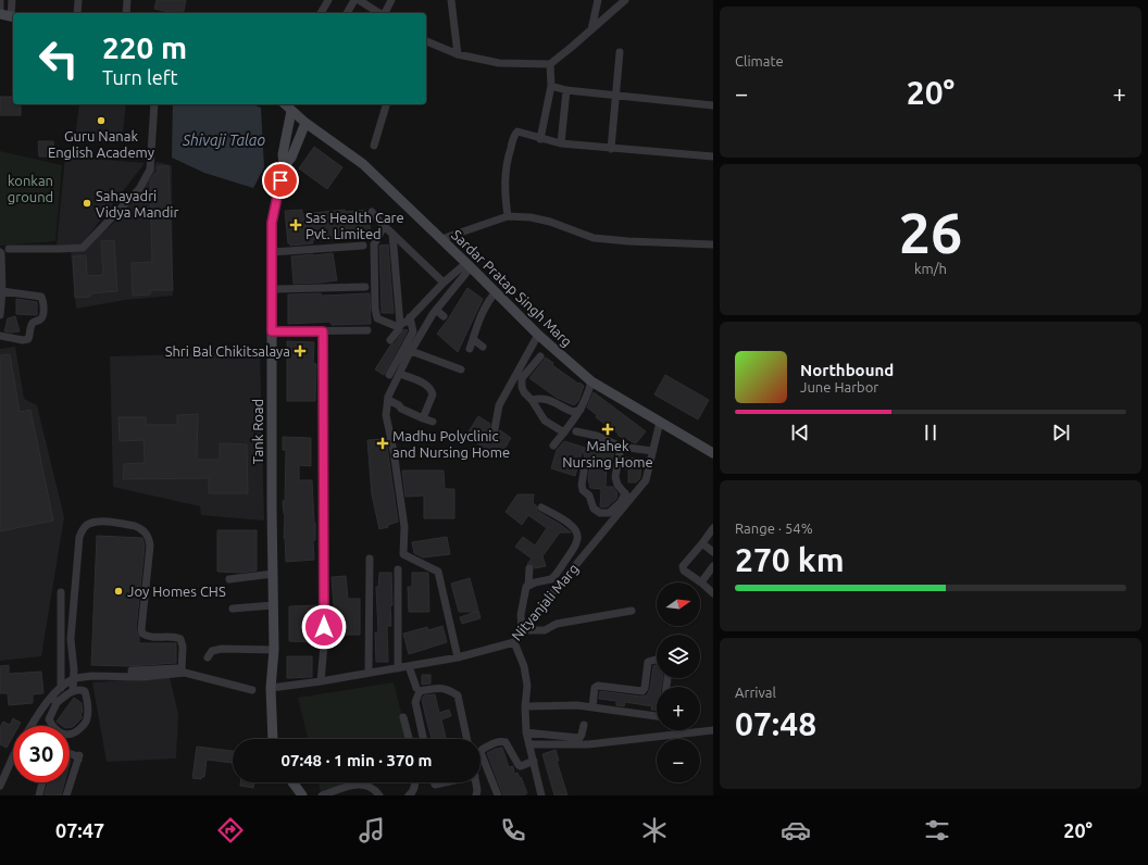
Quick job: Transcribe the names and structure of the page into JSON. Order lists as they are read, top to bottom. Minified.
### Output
{"streets":{"street":["Sardar Pratap Singh Marg","Tank Road","Nityanjali Marg"]},"crossings":[["Sardar Pratap Singh Marg","Tank Road"],["Sardar Pratap Singh Marg","Nityanjali Marg"],["Tank Road","Nityanjali Marg"]],"water":["Shivaji Talao"],"parks":["konkan ground"],"places":{"other":["Guru Nanak English Academy","Sahayadri Vidya Mandir","Joy Homes CHS"],"health":["Sas Health Care Pvt. Limited","Shri Bal Chikitsalaya","Mahek Nursing Home","Madhu Polyclinic and Nursing Home"]},"north":"right","page":{"tile":["Climate",["26","km/h"],["Range · 54%","270 km"],["Arrival","07:48"]],"turn":["220 m","Turn left"],"heat":["−","20°","+"],"song":["Northbound","June Harbor"],"map_buttons":["+","−"],"limit":"30","trip":"07:48 · 1 min · 370 m","tabs":["07:47","20°"]}}
